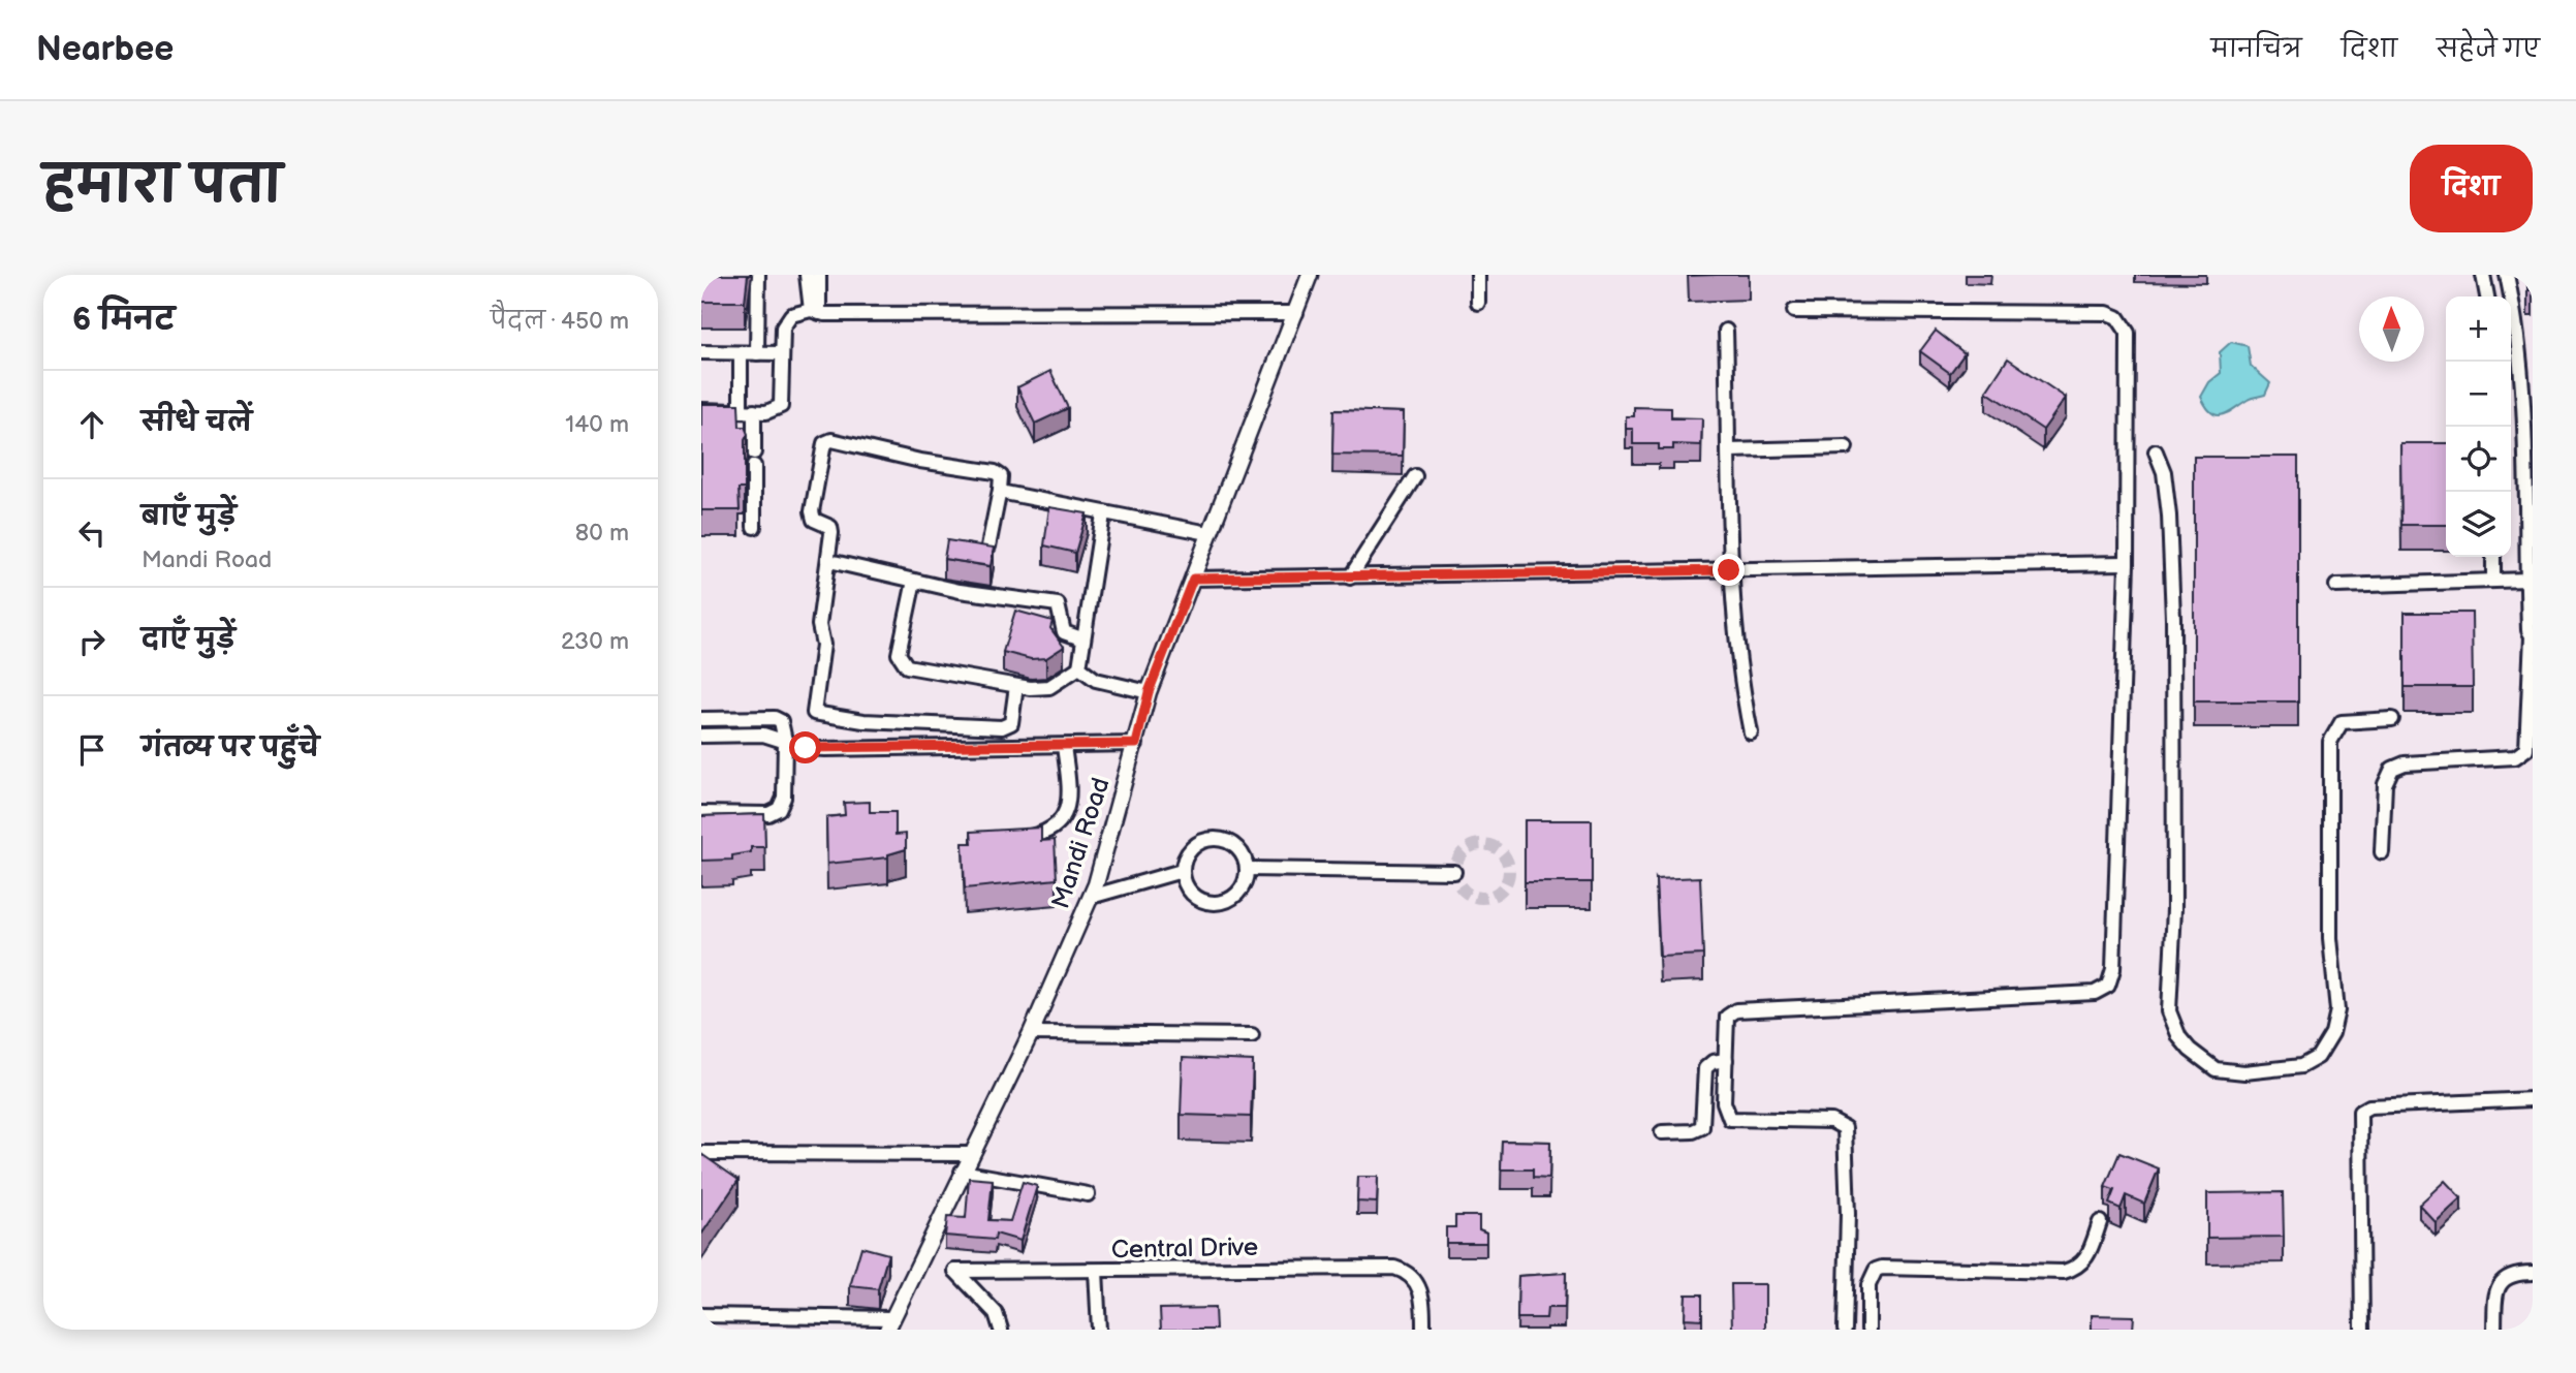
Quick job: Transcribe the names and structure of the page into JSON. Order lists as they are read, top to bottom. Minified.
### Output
{"streets":{"street":["Mandi Road","Central Drive"]},"north":"top","page":{"header":"Nearbee","nav":["मानचित्र","दिशा","सहेजे गए"],"title":"हमारा पता","buttons":"दिशा","heading":["6 मिनट","पैदल · 450 m"],"map_buttons":["+","−"],"list":[["सीधे चलें","140 m"],["बाएँ मुड़ें","Mandi Road","80 m"],["दाएँ मुड़ें","230 m"],"गंतव्य पर पहुँचे"]}}
